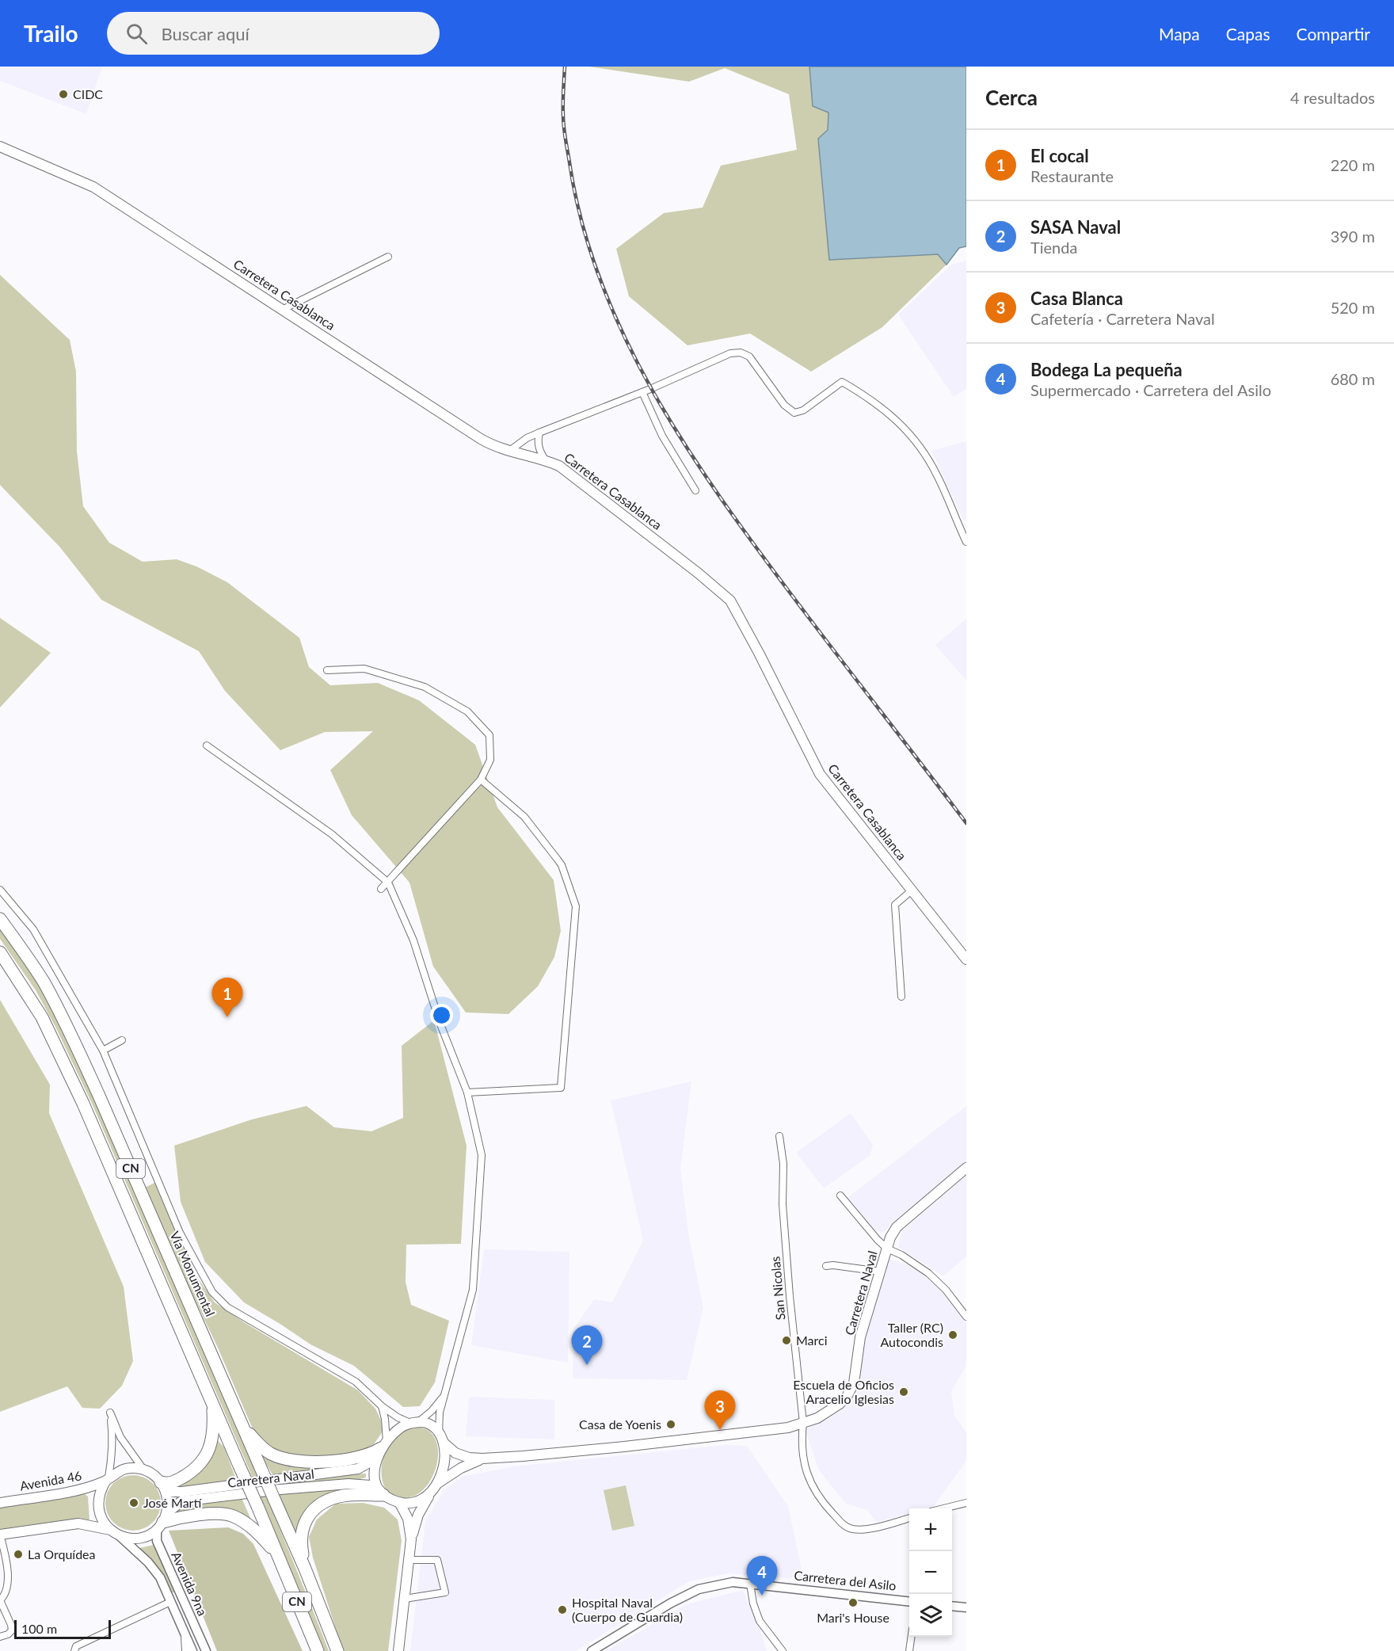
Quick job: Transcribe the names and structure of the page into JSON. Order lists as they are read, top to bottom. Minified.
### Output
{"streets":{"highway":["CN","Vía Monumental"],"main road":["Carretera Casablanca","Carretera Naval","Avenida 46"],"street":["San Nicolas","Carretera del Asilo","Avenida 9na"]},"crossings":[["San Nicolas","Carretera Naval"],["Carretera Naval","Avenida 46"],["Carretera Naval","Avenida 9na"],["Avenida 46","Avenida 9na"]],"places":["CIDC","Taller (RC) Autocondis","Marci","Escuela de Oficios Aracelio Iglesias","Casa de Yoenis","José Martí","La Orquídea","Mari's House","Hospital Naval (Cuerpo de Guardia)"],"scale_bar":"100 m","page":{"header":"Trailo","search":"Buscar aquí","nav":["Mapa","Capas","Compartir"],"heading":["Cerca","4 resultados"],"list":[{"mark":"1","name":"El cocal","note":"Restaurante","value":"220 m"},{"mark":"2","name":"SASA Naval","note":"Tienda","value":"390 m"},{"mark":"3","name":"Casa Blanca","note":"Cafetería · Carretera Naval","value":"520 m"},{"mark":"4","name":"Bodega La pequeña","note":"Supermercado · Carretera del Asilo","value":"680 m"}],"pins":["1","2","3","4"],"map_buttons":["+","−"],"scale":"100 m"}}
